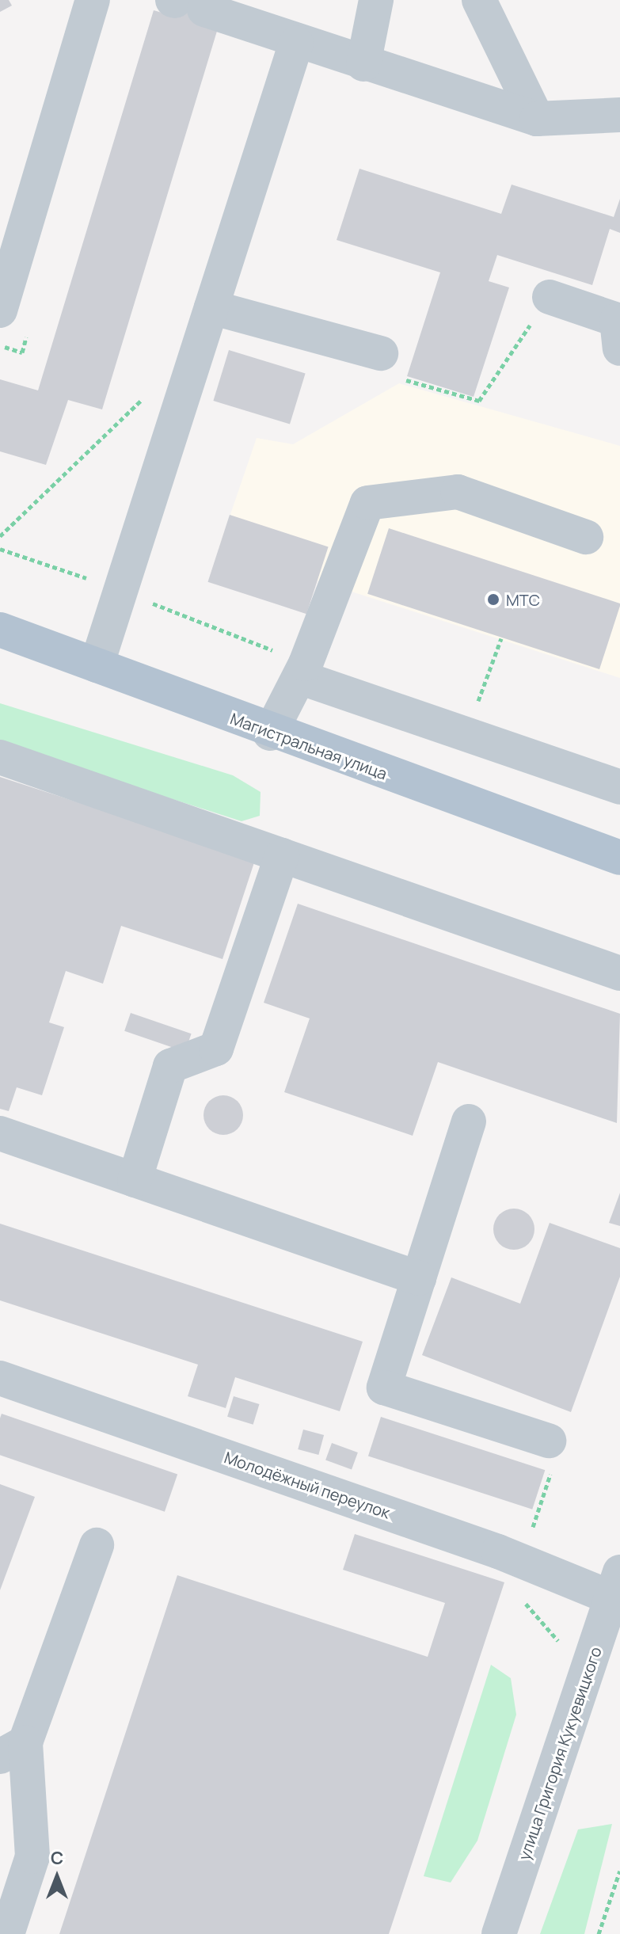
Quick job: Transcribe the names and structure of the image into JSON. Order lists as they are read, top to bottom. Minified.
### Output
{"streets":{"main road":["Магистральная улица"],"street":["Молодёжный переулок","улица Григория Кукуевицкого"]},"crossings":[["Молодёжный переулок","улица Григория Кукуевицкого"]],"places":["МТС"],"north":"top"}
